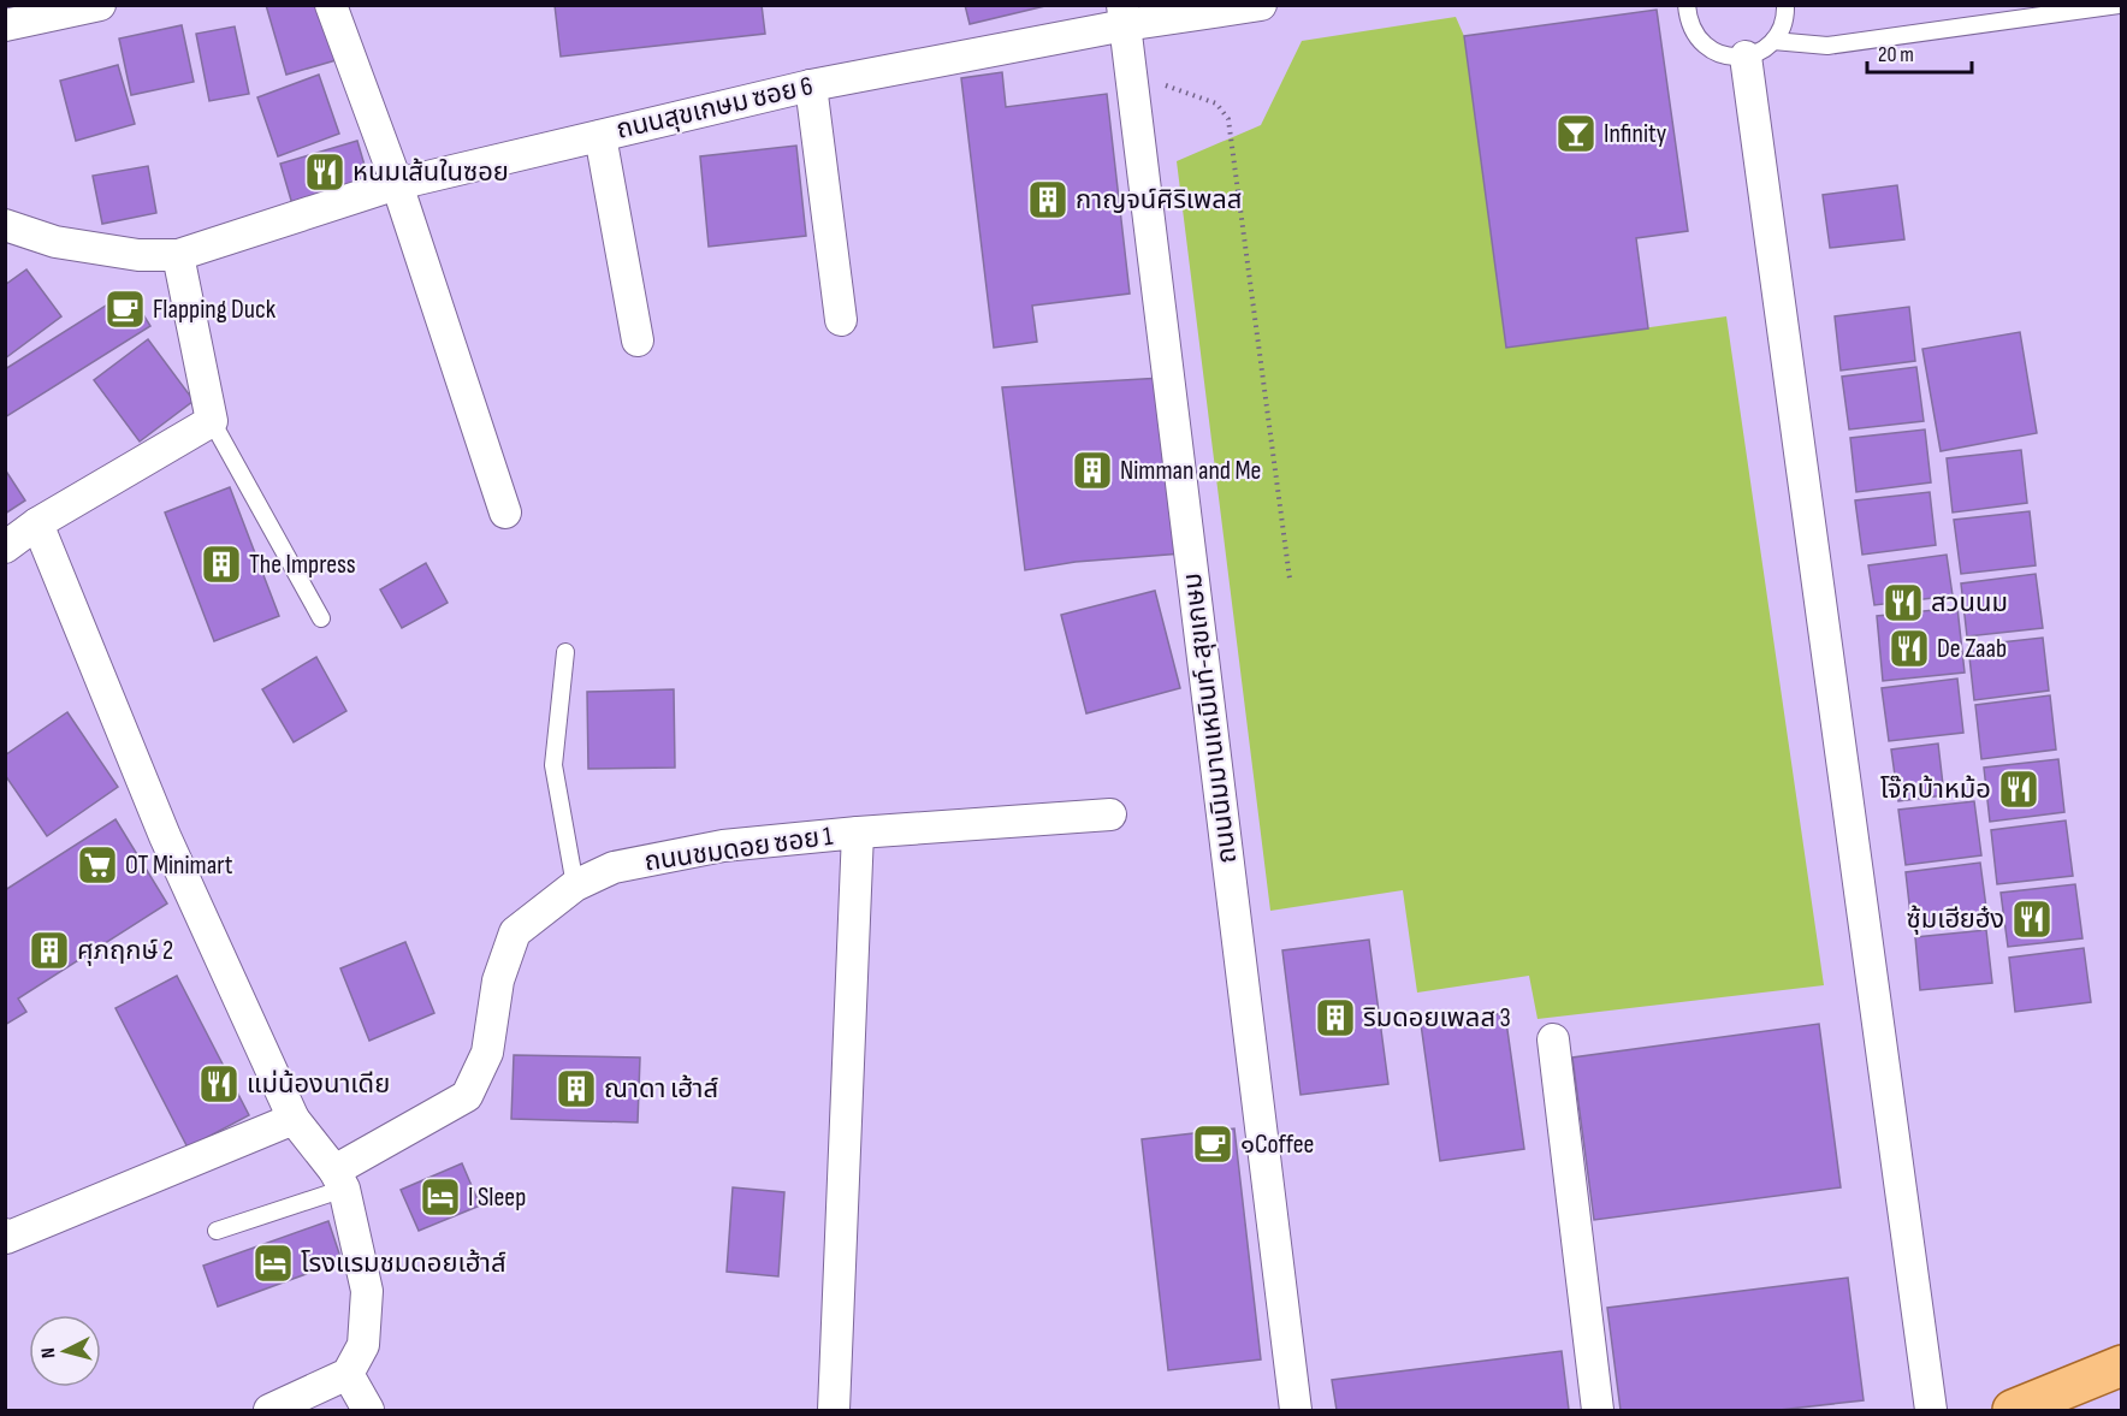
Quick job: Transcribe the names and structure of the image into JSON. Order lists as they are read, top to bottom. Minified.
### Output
{"streets":{"street":["ถนนสุขเกษม ซอย 6","ถนนนิมมานเหมินท์-สุขเกษม","ถนนชมดอย ซอย 1"]},"crossings":[["ถนนสุขเกษม ซอย 6","ถนนนิมมานเหมินท์-สุขเกษม"]],"places":{"bar":["Infinity"],"restaurant":["หนมเส้นในซอย","สวนนม","De Zaab","โจ๊กบ้าหม้อ","ซุ้มเฮียฮ๋ง","แม่น้องนาเดีย"],"building":["กาญจน์ศิริเพลส","Nimman and Me","The Impress","ศุภฤกษ์ 2","ริมดอยเพลส 3","ณาดา เฮ้าส์"],"cafe":["Flapping Duck","๑Coffee"],"supermarket":["OT Minimart"],"hotel":["I Sleep","โรงแรมชมดอยเฮ้าส์"]},"scale_bar":"20 m","north":"left"}
